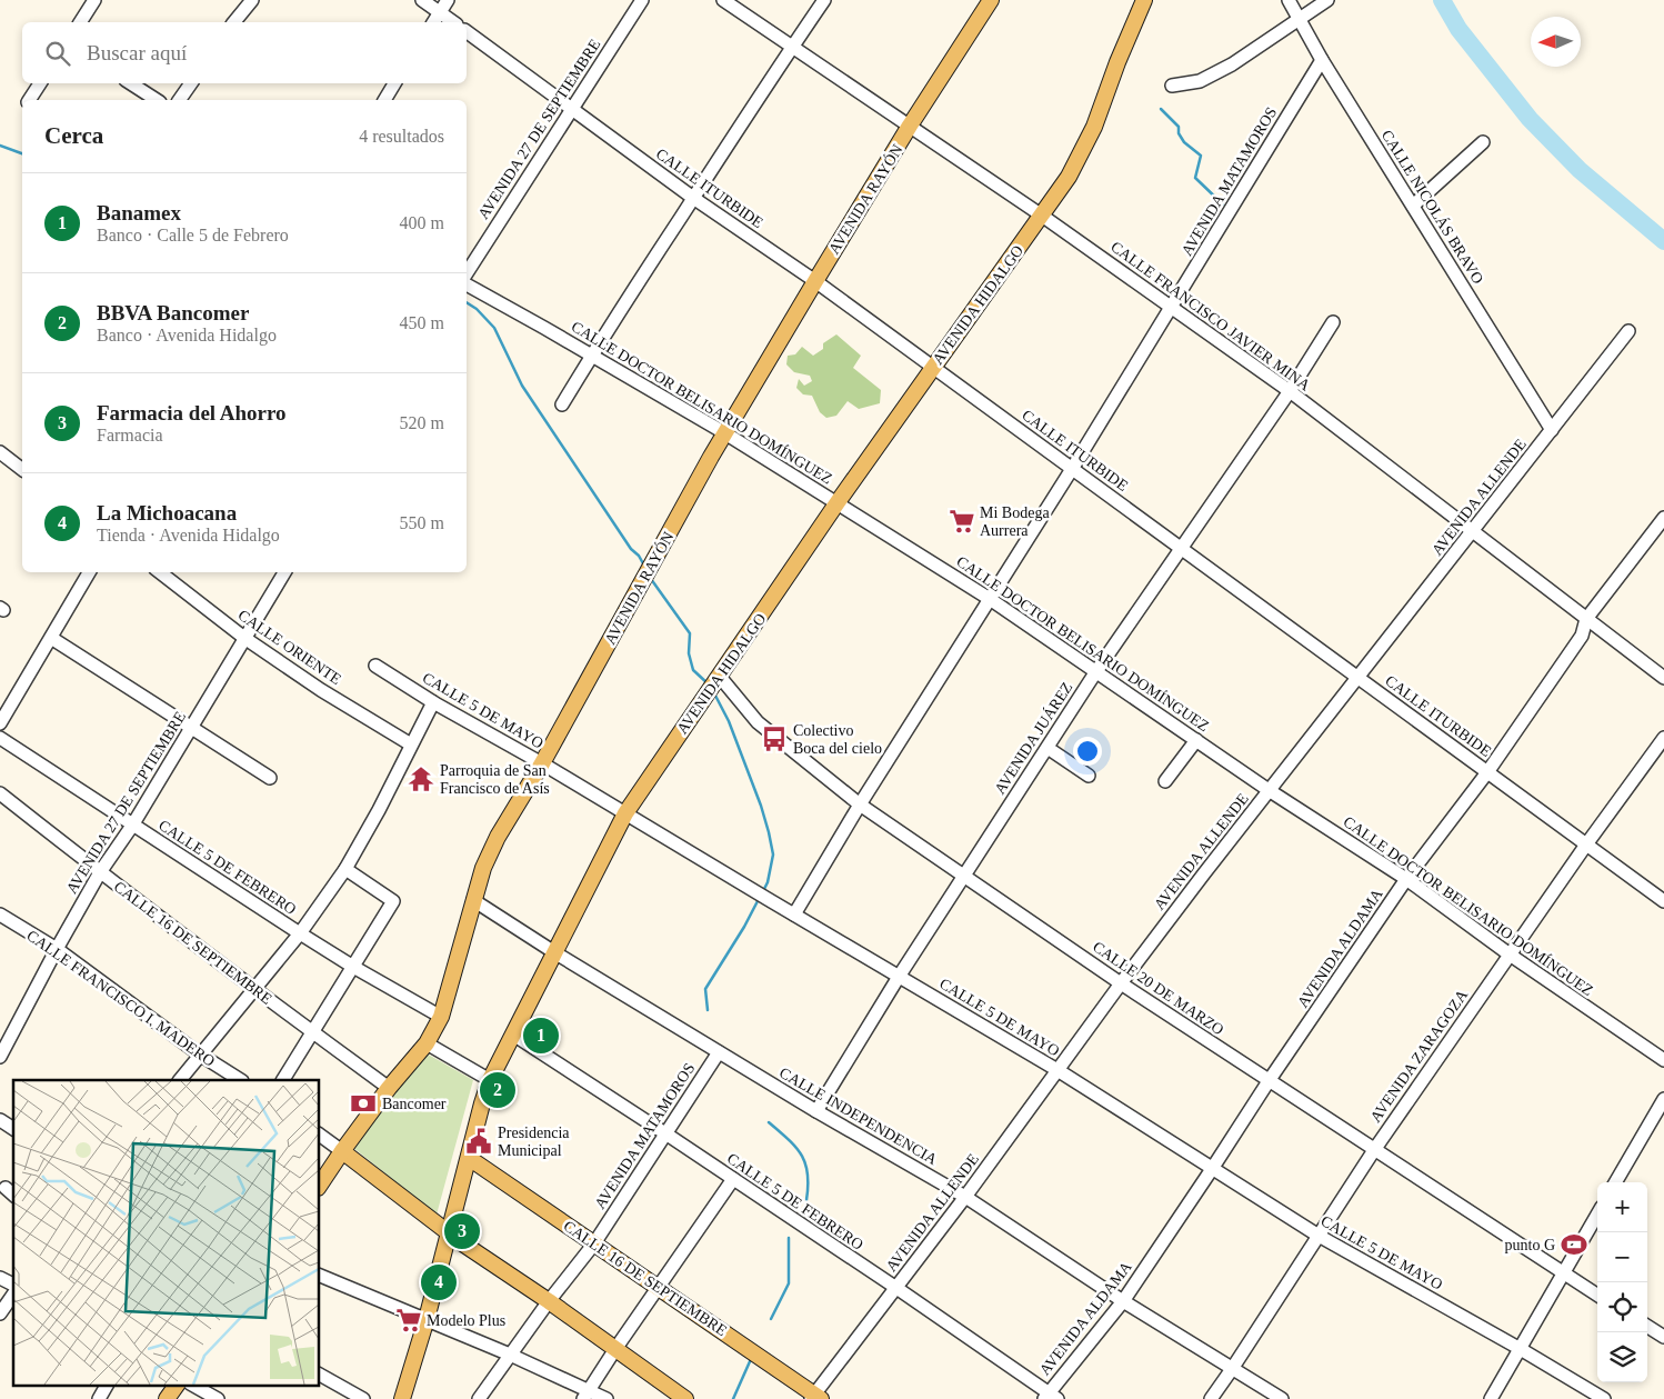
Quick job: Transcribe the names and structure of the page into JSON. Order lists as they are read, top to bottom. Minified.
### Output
{"streets":{"main road":["AVENIDA RAYÓN","AVENIDA HIDALGO","CALLE 16 DE SEPTIEMBRE"],"street":["AVENIDA 27 DE SEPTIEMBRE","AVENIDA MATAMOROS","CALLE ITURBIDE","CALLE NICOLÁS BRAVO","CALLE FRANCISCO JAVIER MINA","CALLE DOCTOR BELISARIO DOMÍNGUEZ","AVENIDA ALLENDE","CALLE ORIENTE","CALLE 5 DE MAYO","AVENIDA JUÁREZ","CALLE 5 DE FEBRERO","AVENIDA ALDAMA","CALLE 20 DE MARZO","CALLE FRANCISCO I. MADERO","AVENIDA ZARAGOZA","CALLE INDEPENDENCIA"]},"crossings":[["AVENIDA 27 DE SEPTIEMBRE","CALLE ITURBIDE"],["AVENIDA 27 DE SEPTIEMBRE","CALLE ORIENTE"],["AVENIDA 27 DE SEPTIEMBRE","CALLE 5 DE FEBRERO"],["AVENIDA 27 DE SEPTIEMBRE","CALLE 16 DE SEPTIEMBRE"],["AVENIDA 27 DE SEPTIEMBRE","CALLE FRANCISCO I. MADERO"],["AVENIDA MATAMOROS","CALLE ITURBIDE"],["AVENIDA MATAMOROS","CALLE NICOLÁS BRAVO"],["AVENIDA MATAMOROS","CALLE FRANCISCO JAVIER MINA"],["AVENIDA MATAMOROS","CALLE DOCTOR BELISARIO DOMÍNGUEZ"],["AVENIDA MATAMOROS","CALLE 5 DE MAYO"],["AVENIDA MATAMOROS","CALLE 5 DE FEBRERO"],["AVENIDA MATAMOROS","CALLE 16 DE SEPTIEMBRE"],["AVENIDA MATAMOROS","CALLE 20 DE MARZO"],["AVENIDA MATAMOROS","CALLE INDEPENDENCIA"],["CALLE ITURBIDE","AVENIDA RAYÓN"],["CALLE ITURBIDE","AVENIDA HIDALGO"],["CALLE ITURBIDE","AVENIDA ALLENDE"],["CALLE ITURBIDE","AVENIDA JUÁREZ"],["CALLE ITURBIDE","AVENIDA ALDAMA"],["CALLE ITURBIDE","AVENIDA ZARAGOZA"],["AVENIDA RAYÓN","CALLE FRANCISCO JAVIER MINA"],["AVENIDA RAYÓN","CALLE DOCTOR BELISARIO DOMÍNGUEZ"],["AVENIDA RAYÓN","CALLE 5 DE MAYO"],["AVENIDA RAYÓN","CALLE 5 DE FEBRERO"],["AVENIDA RAYÓN","CALLE 16 DE SEPTIEMBRE"],["AVENIDA RAYÓN","CALLE INDEPENDENCIA"],["CALLE NICOLÁS BRAVO","AVENIDA ALLENDE"],["AVENIDA HIDALGO","CALLE FRANCISCO JAVIER MINA"],["AVENIDA HIDALGO","CALLE DOCTOR BELISARIO DOMÍNGUEZ"],["AVENIDA HIDALGO","CALLE 5 DE MAYO"],["AVENIDA HIDALGO","CALLE 5 DE FEBRERO"],["AVENIDA HIDALGO","CALLE 16 DE SEPTIEMBRE"],["AVENIDA HIDALGO","CALLE 20 DE MARZO"],["AVENIDA HIDALGO","CALLE INDEPENDENCIA"],["CALLE FRANCISCO JAVIER MINA","AVENIDA ALLENDE"],["CALLE FRANCISCO JAVIER MINA","AVENIDA JUÁREZ"],["CALLE FRANCISCO JAVIER MINA","AVENIDA ALDAMA"],["CALLE DOCTOR BELISARIO DOMÍNGUEZ","AVENIDA ALLENDE"],["CALLE DOCTOR BELISARIO DOMÍNGUEZ","AVENIDA JUÁREZ"],["CALLE DOCTOR BELISARIO DOMÍNGUEZ","AVENIDA ALDAMA"],["CALLE DOCTOR BELISARIO DOMÍNGUEZ","AVENIDA ZARAGOZA"],["AVENIDA ALLENDE","CALLE 5 DE MAYO"],["AVENIDA ALLENDE","CALLE 5 DE FEBRERO"],["AVENIDA ALLENDE","CALLE 16 DE SEPTIEMBRE"],["AVENIDA ALLENDE","CALLE 20 DE MARZO"],["AVENIDA ALLENDE","CALLE INDEPENDENCIA"],["CALLE 5 DE MAYO","AVENIDA JUÁREZ"],["CALLE 5 DE MAYO","AVENIDA ALDAMA"],["CALLE 5 DE MAYO","AVENIDA ZARAGOZA"],["AVENIDA JUÁREZ","CALLE 20 DE MARZO"],["AVENIDA JUÁREZ","CALLE INDEPENDENCIA"],["CALLE 5 DE FEBRERO","AVENIDA ALDAMA"],["AVENIDA ALDAMA","CALLE 20 DE MARZO"],["AVENIDA ALDAMA","CALLE INDEPENDENCIA"],["CALLE 20 DE MARZO","AVENIDA ZARAGOZA"],["AVENIDA ZARAGOZA","CALLE INDEPENDENCIA"]],"places":{"supermarket":["Mi Bodega Aurrera","Modelo Plus"],"bus stop":["Colectivo Boca del cielo"],"temple":["Parroquia de San Francisco de Asís"],"bank":["Bancomer"],"public building":["Presidencia Municipal"],"sports":["punto G"]},"north":"left","page":{"search":"Buscar aquí","heading":["Cerca","4 resultados"],"list":[{"mark":"1","name":"Banamex","note":"Banco · Calle 5 de Febrero","value":"400 m"},{"mark":"2","name":"BBVA Bancomer","note":"Banco · Avenida Hidalgo","value":"450 m"},{"mark":"3","name":"Farmacia del Ahorro","note":"Farmacia","value":"520 m"},{"mark":"4","name":"La Michoacana","note":"Tienda · Avenida Hidalgo","value":"550 m"}],"pins":["1","2","3","4"],"map_buttons":["+","−"]}}
